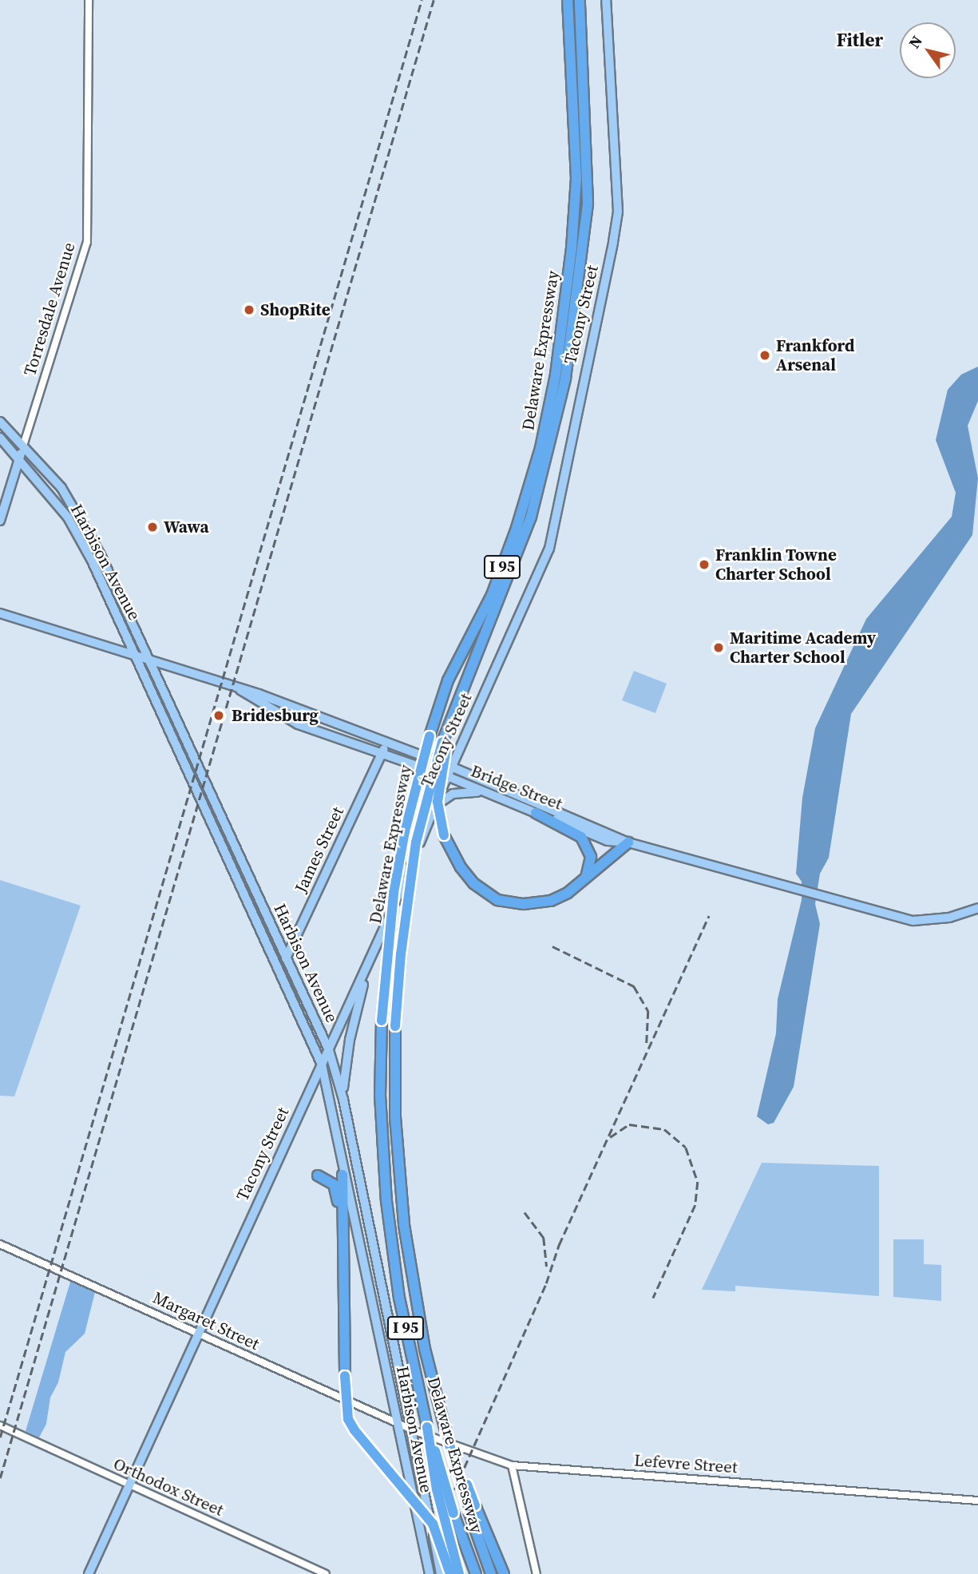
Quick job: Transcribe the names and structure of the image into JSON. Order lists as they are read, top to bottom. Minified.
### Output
{"streets":{"highway":["Delaware Expressway","I 95"],"main road":["Torresdale Avenue","Tacony Street","Harbison Avenue","Bridge Street","James Street"],"street":["Margaret Street","Lefevre Street","Orthodox Street"]},"crossings":[["Torresdale Avenue","Harbison Avenue"],["Tacony Street","Harbison Avenue"],["Tacony Street","Bridge Street"],["Tacony Street","Margaret Street"],["Tacony Street","Orthodox Street"],["Harbison Avenue","Bridge Street"],["Harbison Avenue","James Street"],["Harbison Avenue","Margaret Street"],["Harbison Avenue","Lefevre Street"],["Bridge Street","James Street"],["Margaret Street","Lefevre Street"]],"districts":["Fitler"],"places":["ShopRite","Frankford Arsenal","Wawa","Franklin Towne Charter School","Maritime Academy Charter School","Bridesburg"],"north":"top left"}
